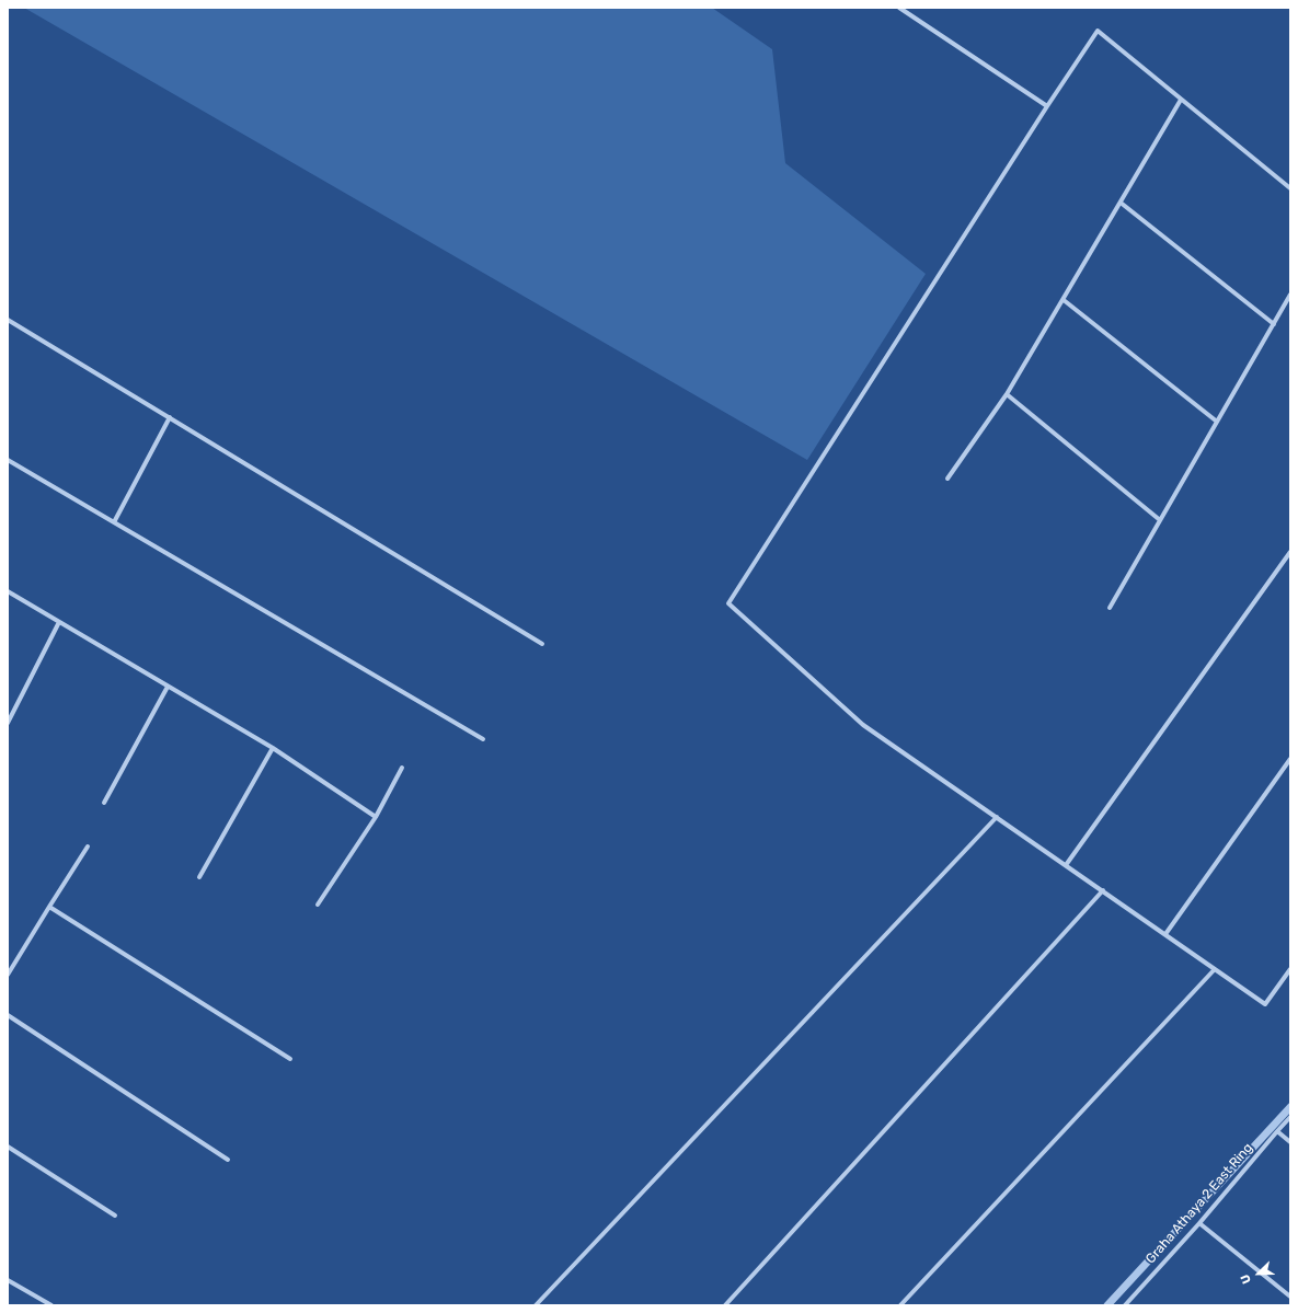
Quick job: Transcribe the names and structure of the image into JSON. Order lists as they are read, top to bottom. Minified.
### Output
{"streets":{"street":["Graha Athaya 2 East Ring"]},"north":"bottom left"}
